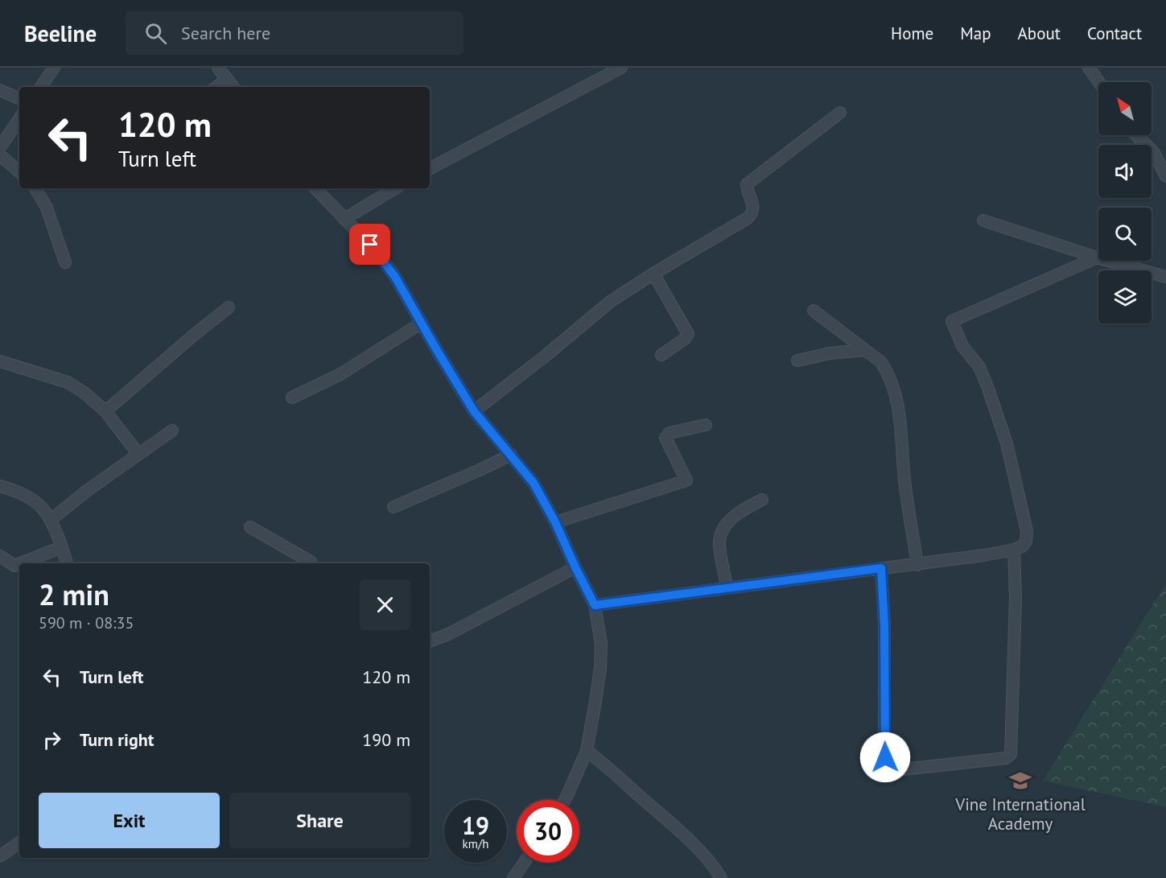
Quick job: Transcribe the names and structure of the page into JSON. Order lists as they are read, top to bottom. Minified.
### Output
{"places":{"school or university":["Vine International Academy"]},"north":"top left","page":{"header":"Beeline","search":"Search here","nav":["Home","Map","About","Contact"],"turn":["120 m","Turn left"],"heading":["2 min","590 m · 08:35"],"list":[{"name":"Turn left","value":"120 m"},{"name":"Turn right","value":"190 m"}],"buttons":["Exit","Share"],"speed":"19 km/h","limit":"30"}}
